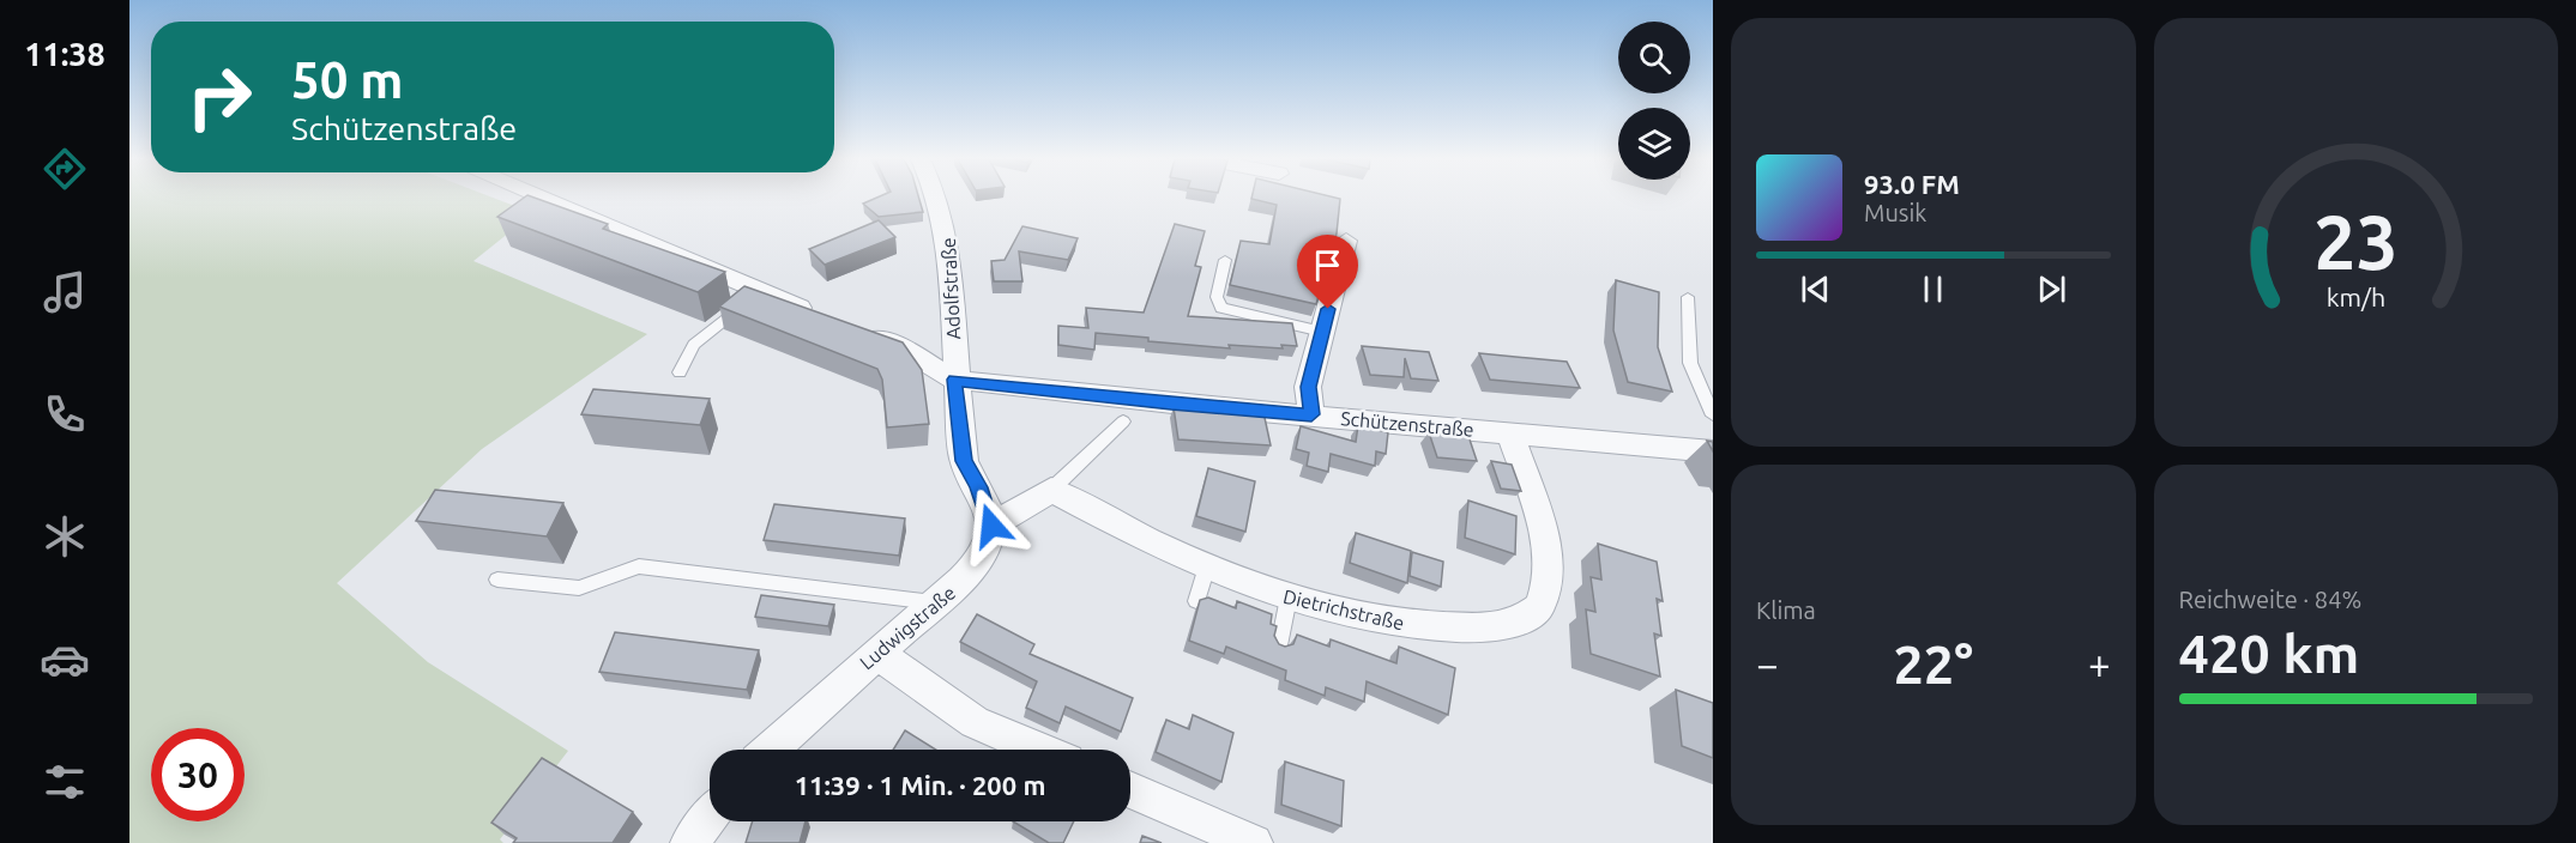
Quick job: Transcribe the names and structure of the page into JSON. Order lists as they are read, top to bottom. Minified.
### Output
{"streets":{"street":["Adolfstraße","Schützenstraße","Dietrichstraße","Ludwigstraße"]},"crossings":[["Adolfstraße","Schützenstraße"],["Schützenstraße","Dietrichstraße"]],"page":{"tabs":"11:38","turn":["50 m","Schützenstraße"],"song":["93.0 FM","Musik"],"tile":["Klima",["Reichweite · 84%","420 km"]],"heat":["−","22°","+"],"limit":"30","trip":"11:39 · 1 Min. · 200 m","gauge":["23","km/h"]}}
